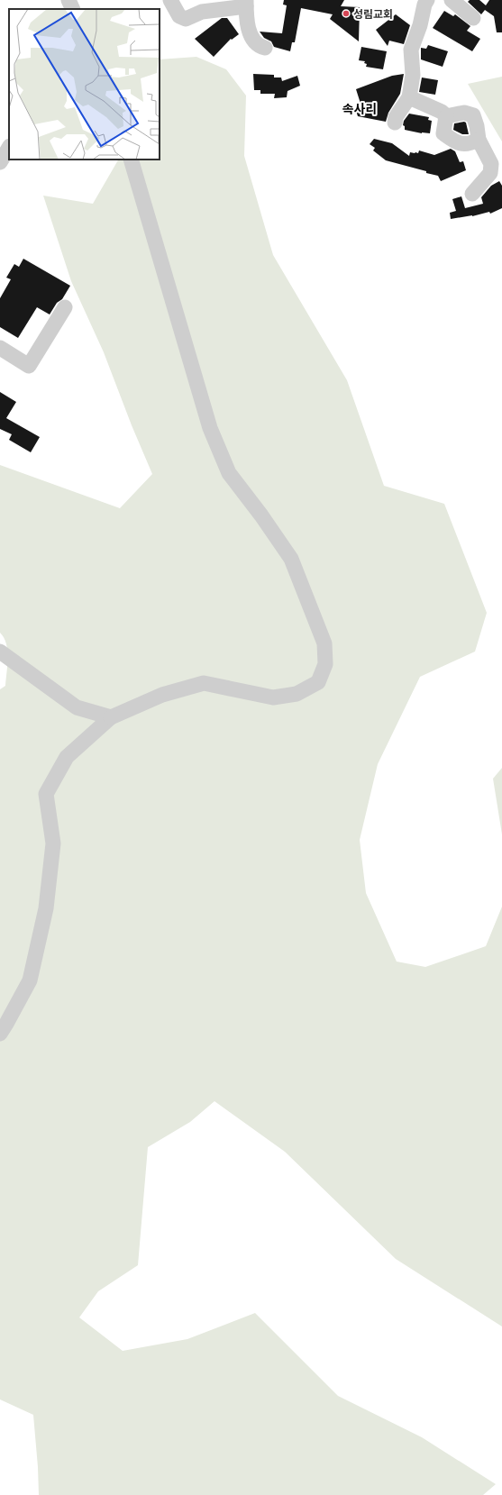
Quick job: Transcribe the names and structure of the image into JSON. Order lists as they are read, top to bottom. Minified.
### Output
{"districts":["속사리"],"places":["성림교회"]}
